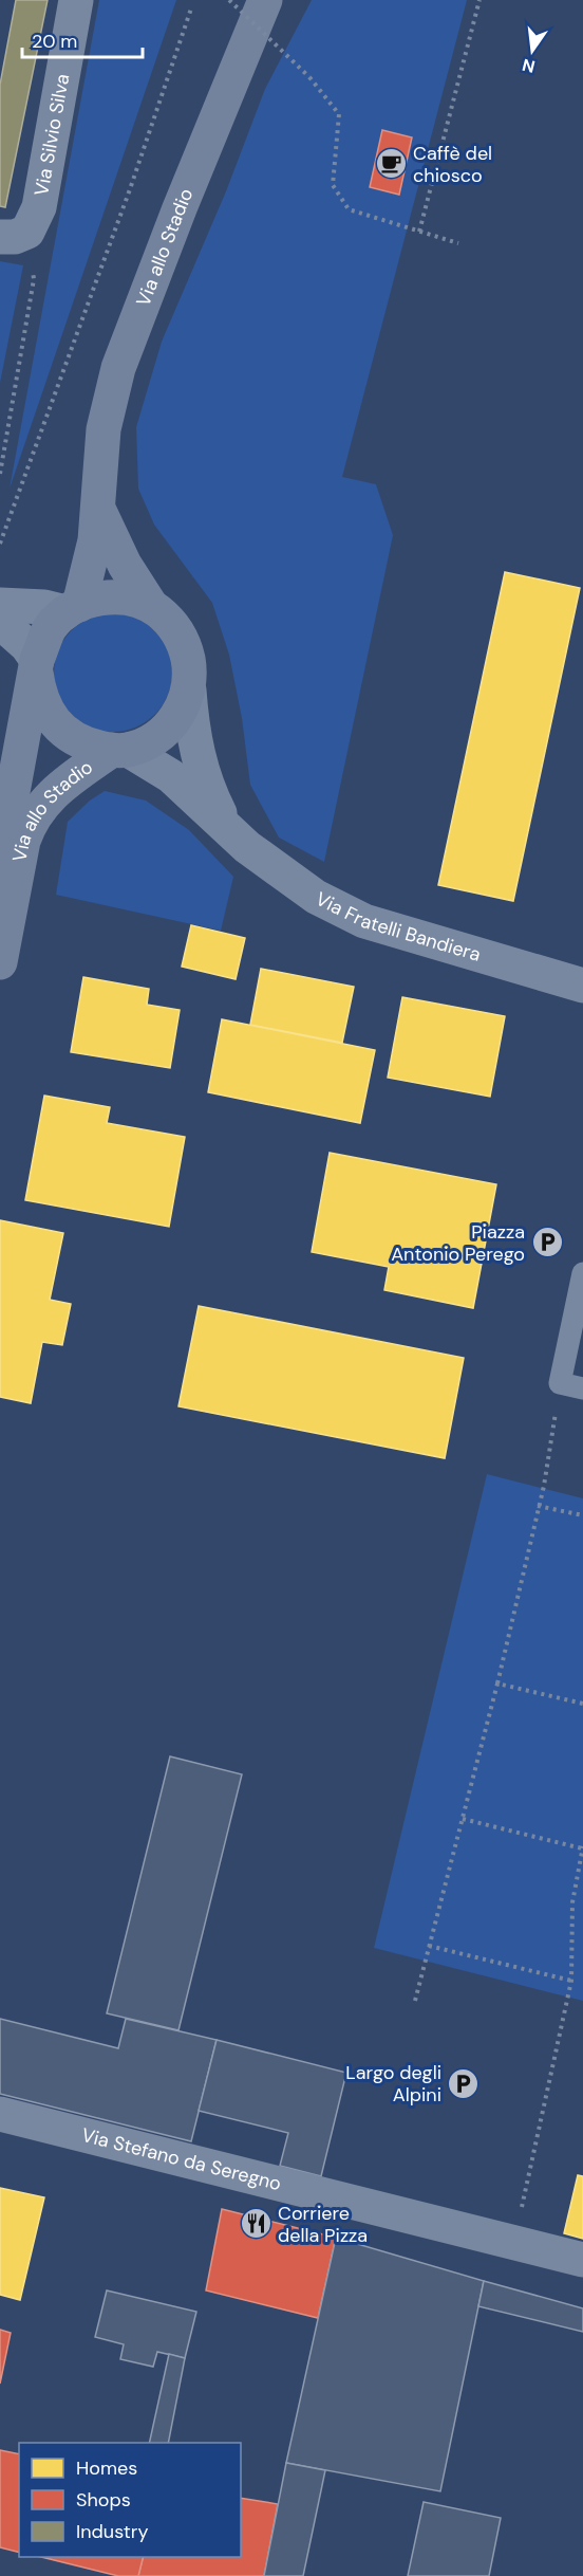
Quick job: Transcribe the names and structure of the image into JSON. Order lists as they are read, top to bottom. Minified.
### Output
{"streets":{"main road":["Via allo Stadio"],"street":["Via Silvio Silva","Via Fratelli Bandiera","Via Stefano da Seregno"]},"crossings":[["Via allo Stadio","Via Fratelli Bandiera"]],"places":{"cafe":["Caffè del chiosco"],"parking":["Piazza Antonio Perego","Largo degli Alpini"],"restaurant":["Corriere della Pizza"]},"legend":["Homes","Shops","Industry"],"scale_bar":"20 m","north":"bottom"}
